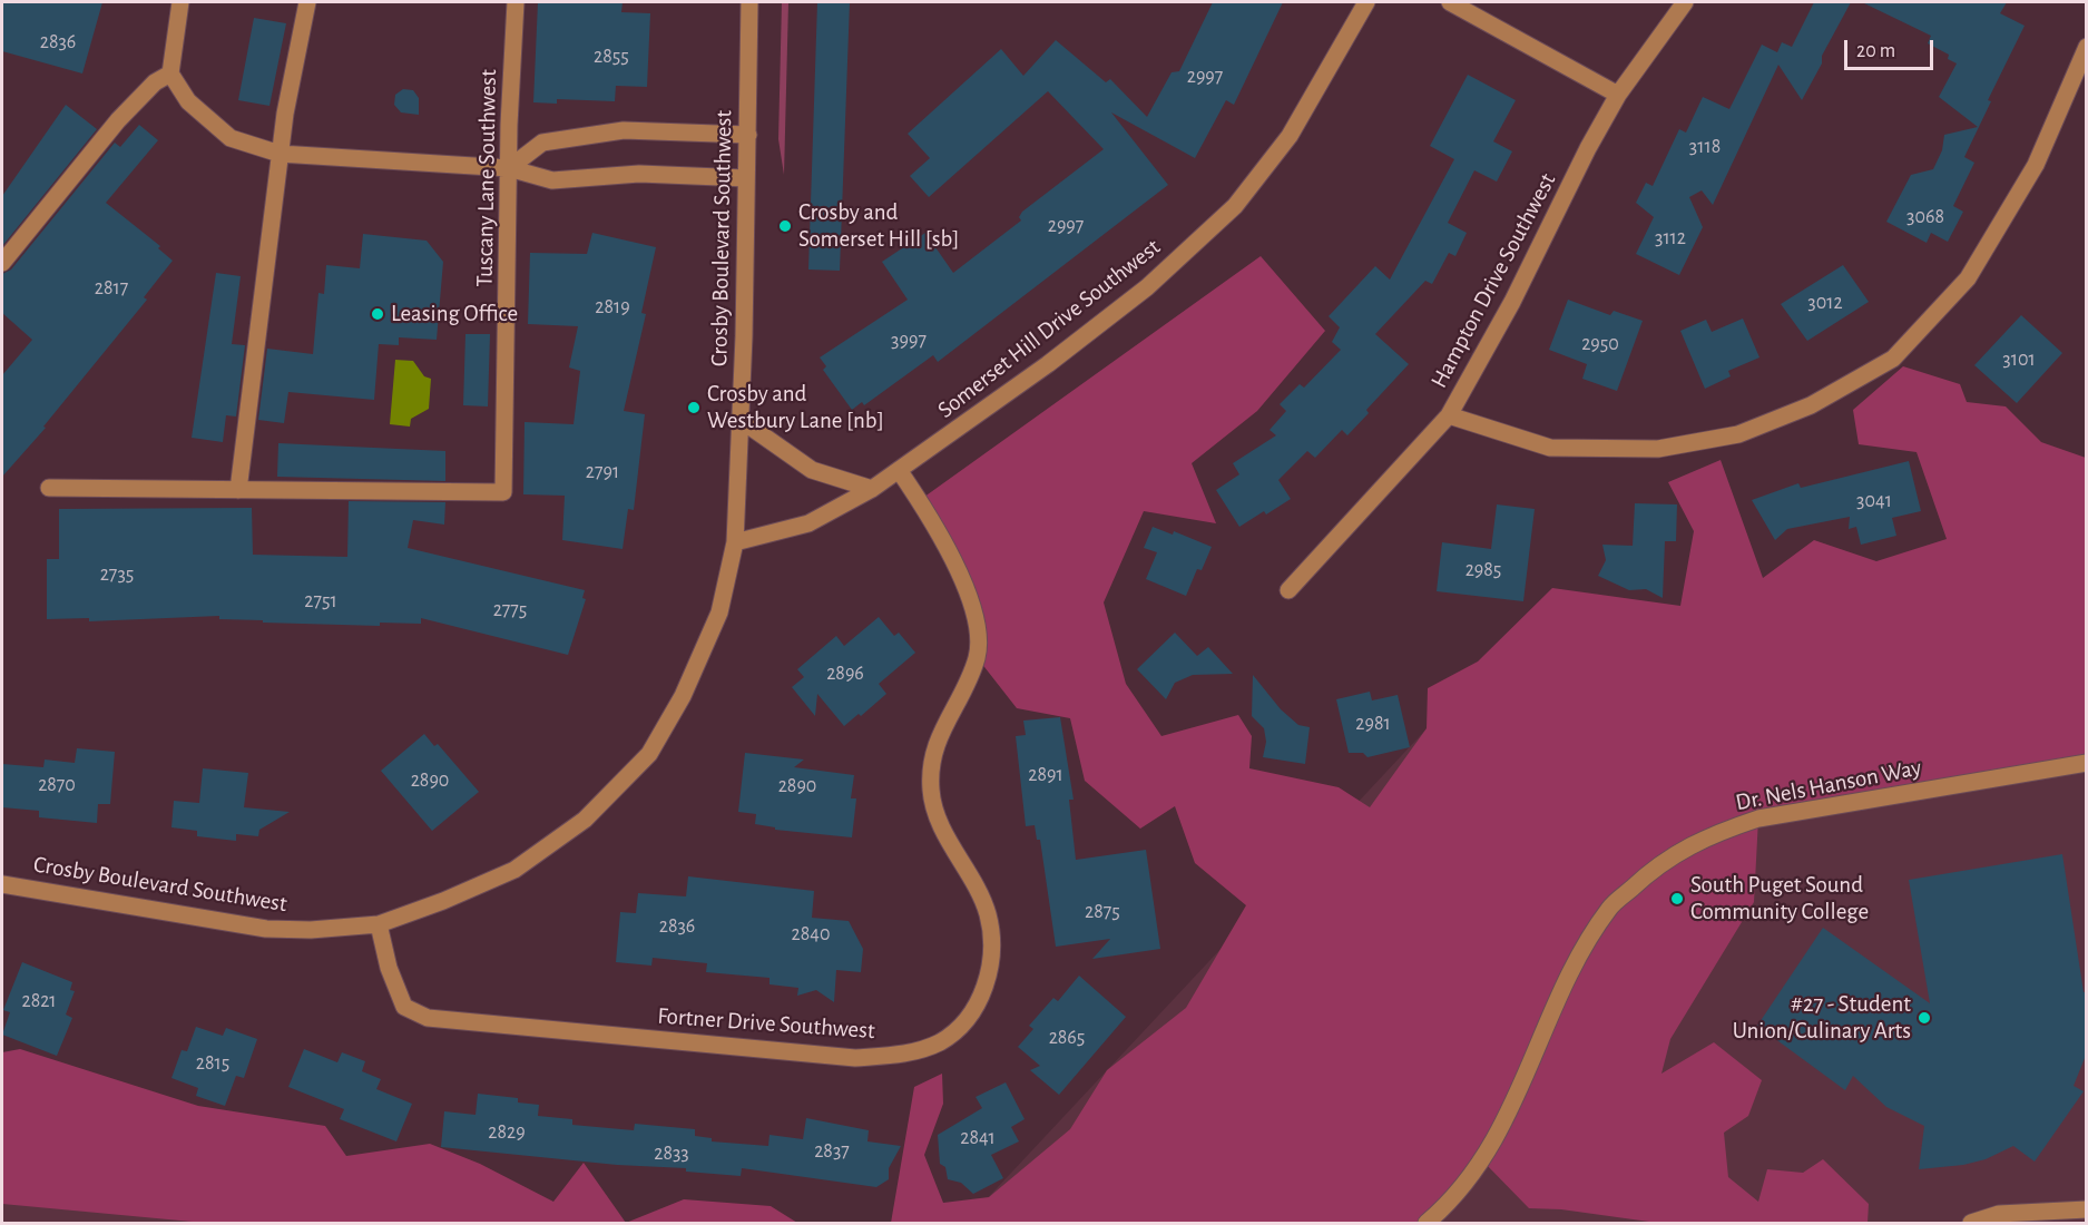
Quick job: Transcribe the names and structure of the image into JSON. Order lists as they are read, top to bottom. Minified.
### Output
{"streets":{"street":["Tuscany Lane Southwest","Crosby Boulevard Southwest","Hampton Drive Southwest","Somerset Hill Drive Southwest","Dr. Nels Hanson Way","Fortner Drive Southwest"]},"crossings":[["Crosby Boulevard Southwest","Somerset Hill Drive Southwest"],["Crosby Boulevard Southwest","Fortner Drive Southwest"],["Somerset Hill Drive Southwest","Fortner Drive Southwest"]],"places":["Crosby and Somerset Hill [sb]","Leasing Office","Crosby and Westbury Lane [nb]","South Puget Sound Community College","#27 - Student Union/Culinary Arts"],"house_numbers":["2836","2855","2997","3118","3068","2997","3112","2817","3012","2819","3997","2950","3101","2791","3041","2985","2735","2751","2775","2896","2981","2891","2890","2870","2890","2875","2836","2840","2821","2865","2815","2829","2841","2837","2833"],"scale_bar":"20 m"}
